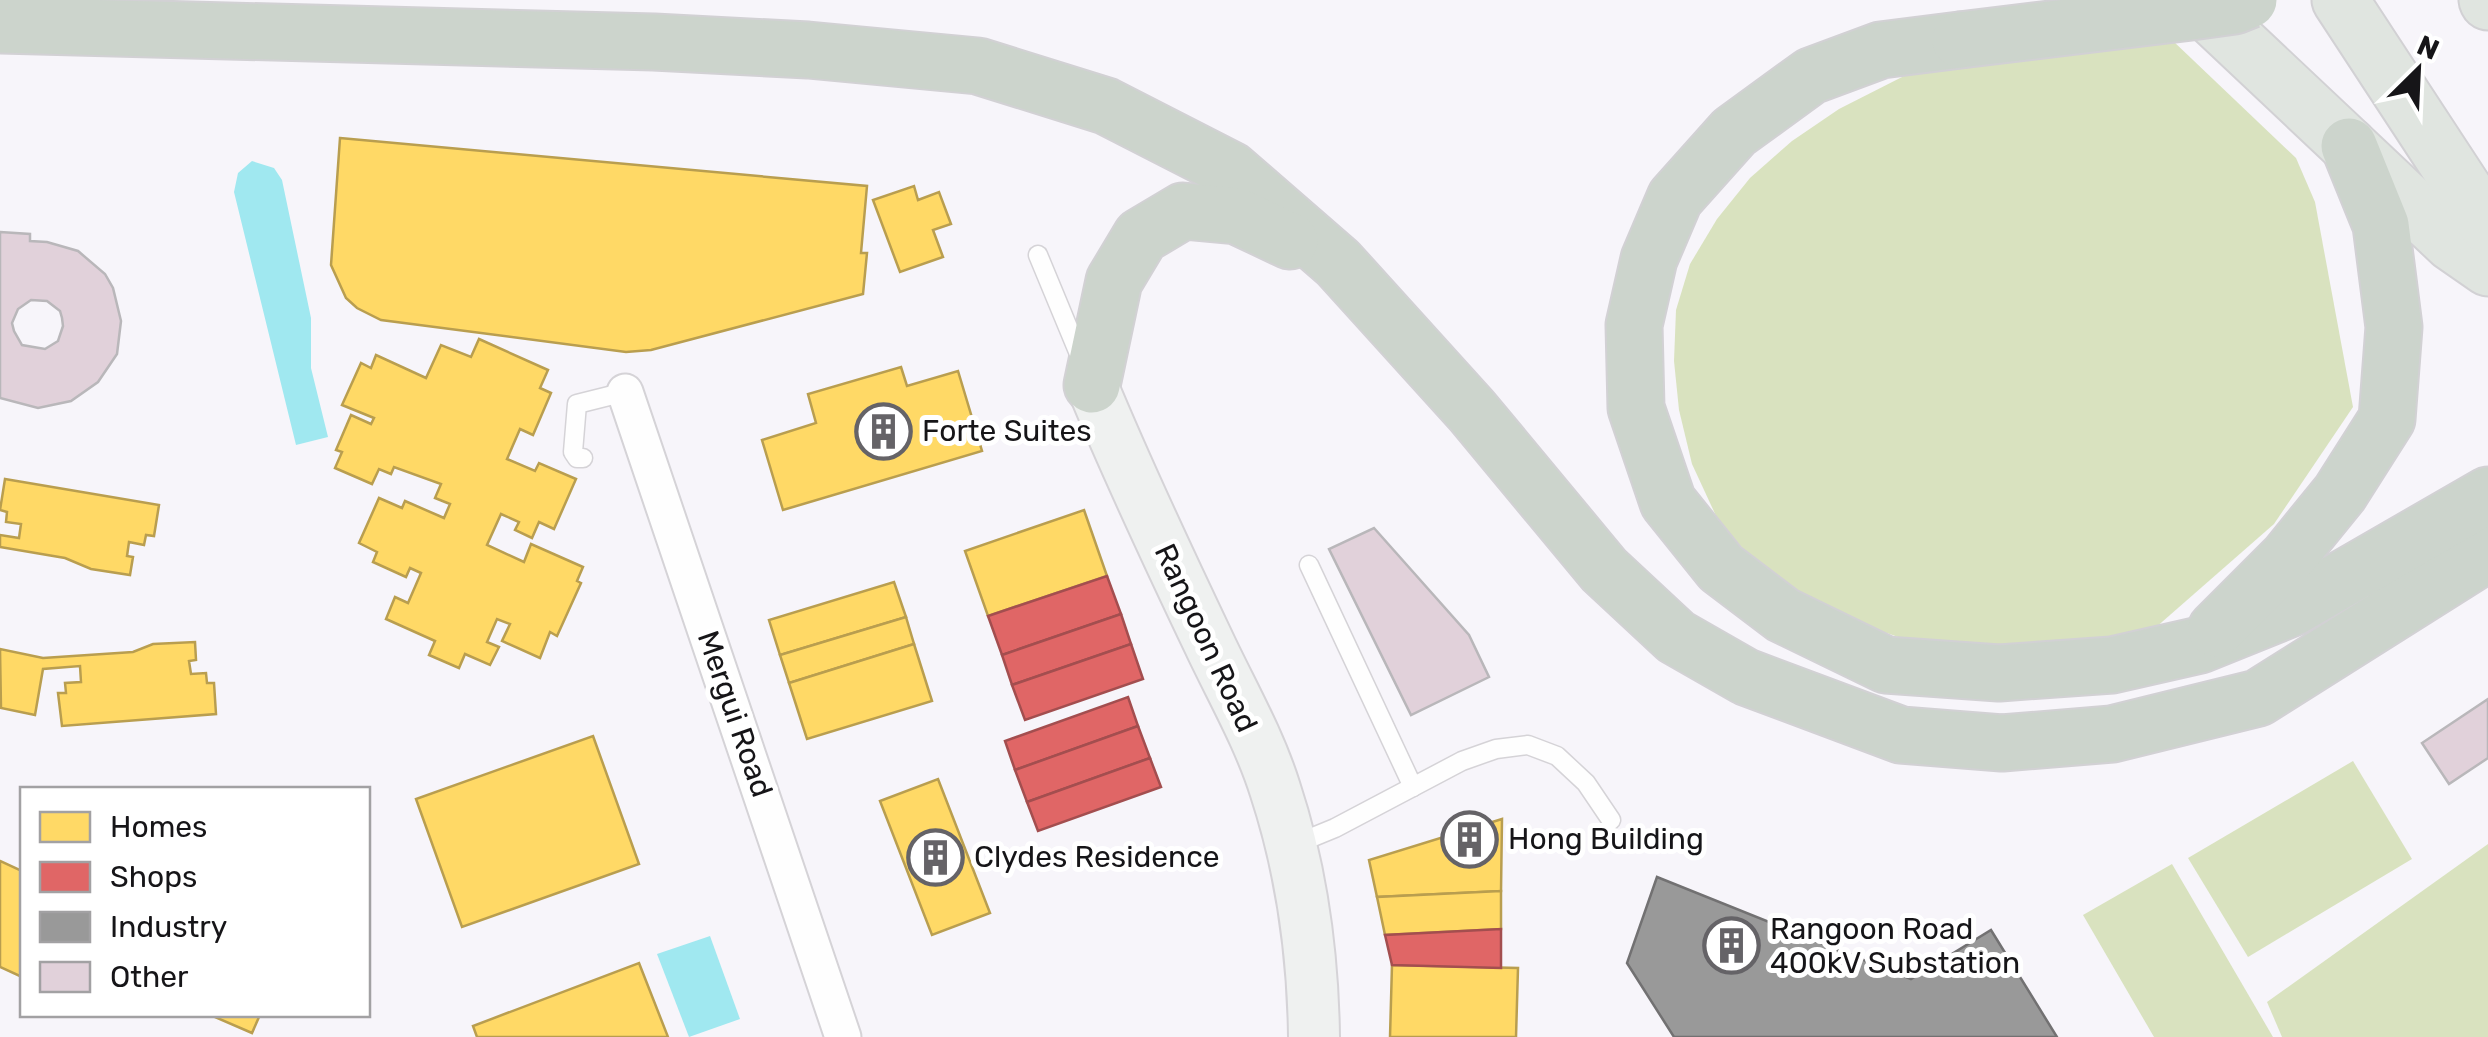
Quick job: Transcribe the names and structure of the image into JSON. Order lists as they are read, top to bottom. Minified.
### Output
{"streets":{"street":["Rangoon Road","Mergui Road"]},"places":{"building":["Forte Suites","Hong Building","Clydes Residence","Rangoon Road 400kV Substation"]},"legend":["Homes","Shops","Industry","Other"],"north":"top right"}
